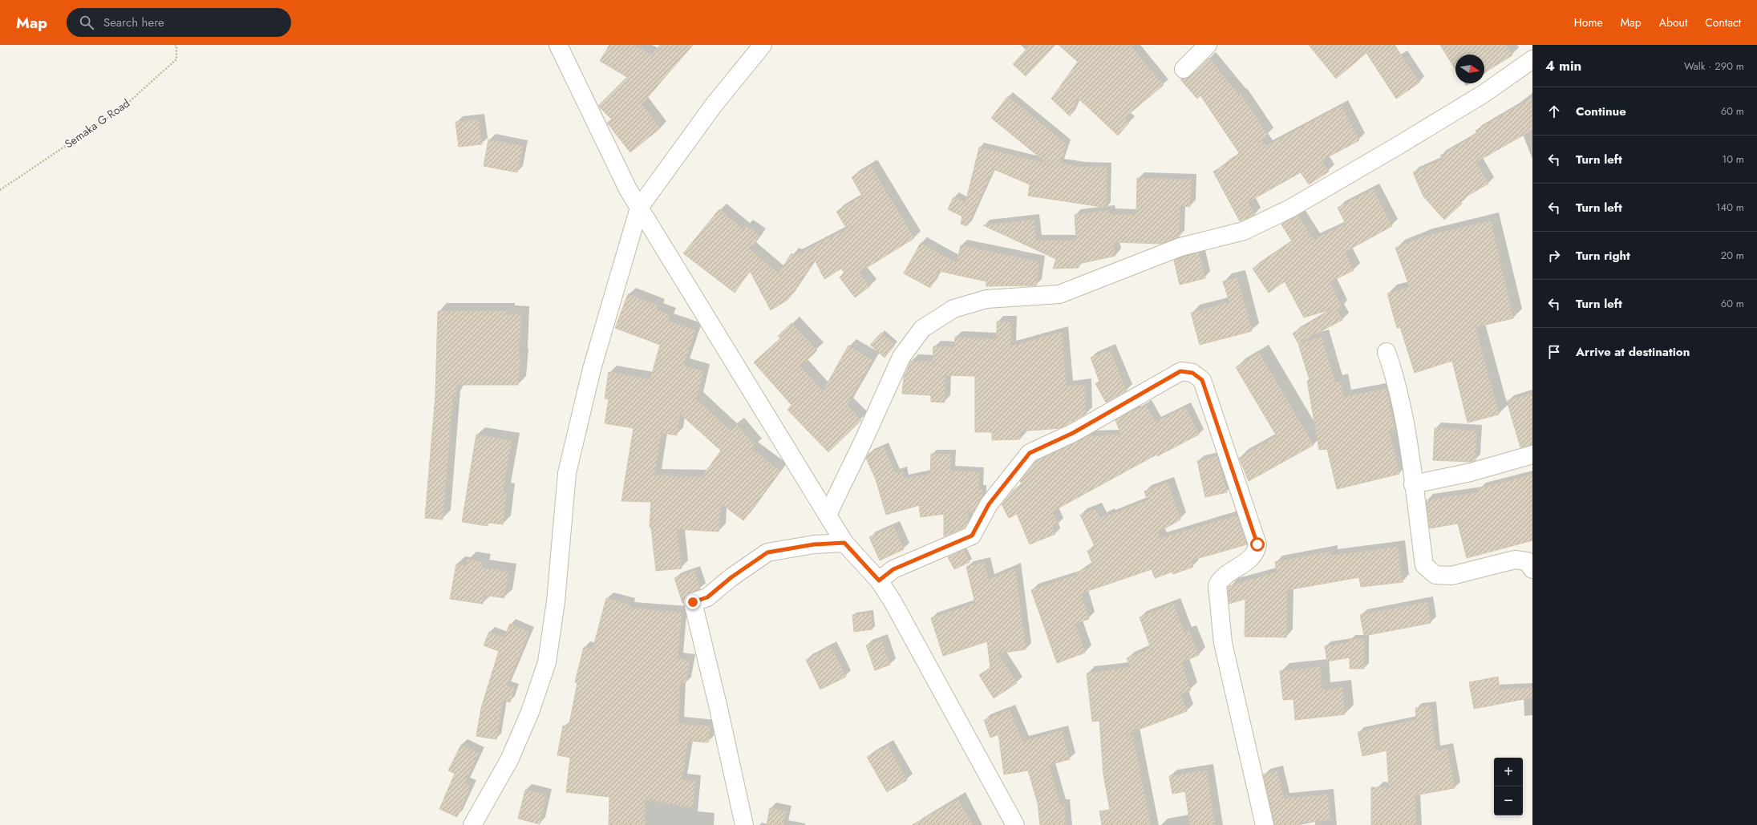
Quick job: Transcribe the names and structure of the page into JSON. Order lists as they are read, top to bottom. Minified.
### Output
{"streets":{"path":["Semaka G Road"]},"north":"right","page":{"header":"Map","search":"Search here","nav":["Home","Map","About","Contact"],"heading":["4 min","Walk · 290 m"],"list":[["Continue","60 m"],["Turn left","10 m"],["Turn left","140 m"],["Turn right","20 m"],["Turn left","60 m"],"Arrive at destination"],"map_buttons":["+","−"]}}
